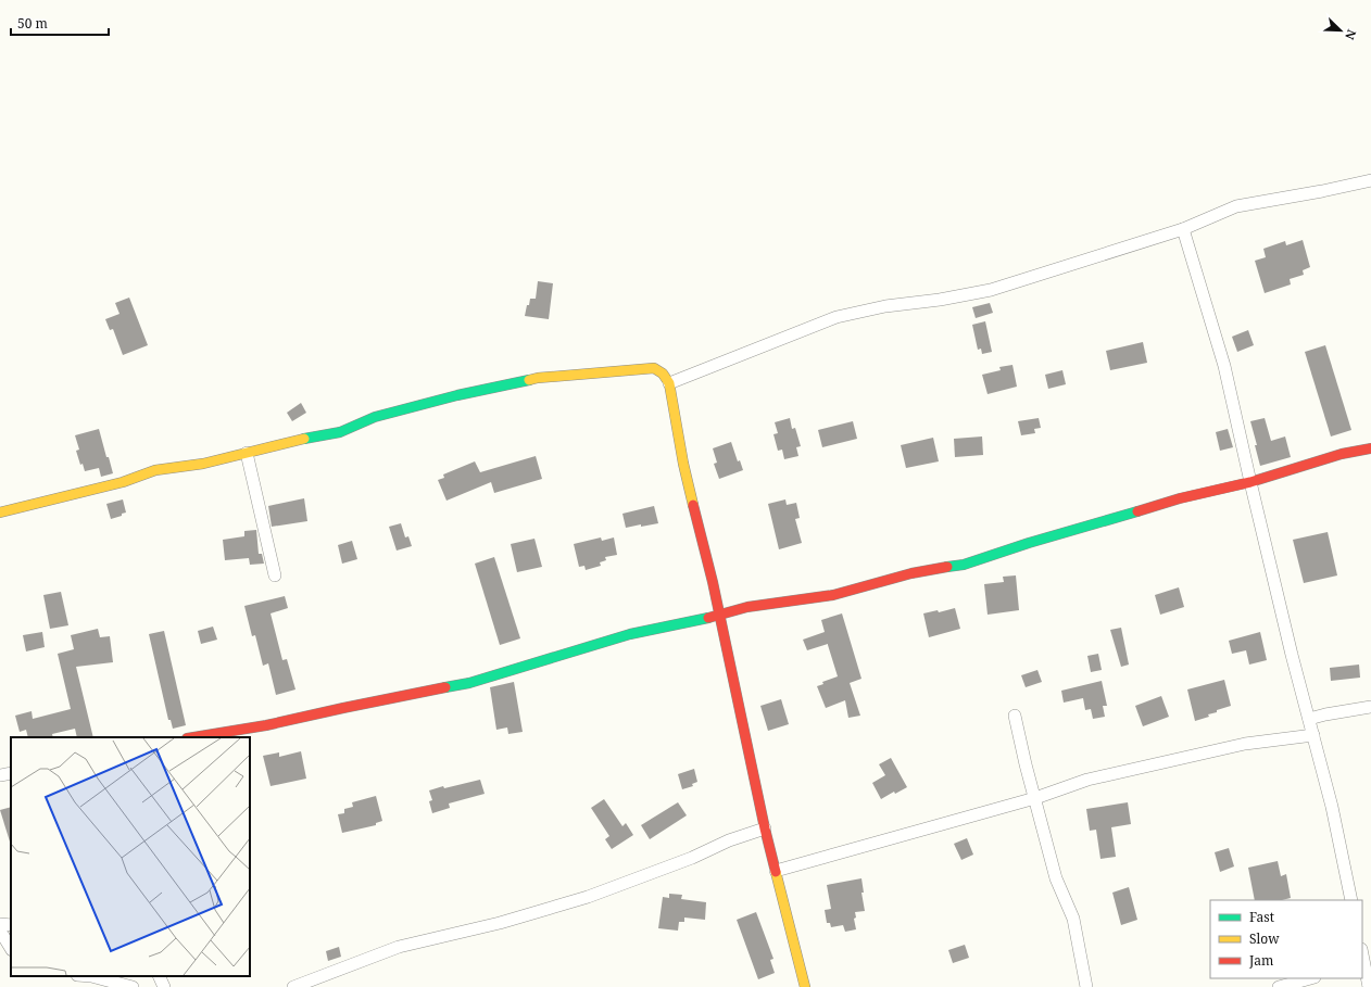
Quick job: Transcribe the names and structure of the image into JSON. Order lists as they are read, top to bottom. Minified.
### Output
{"legend":["Fast","Slow","Jam"],"scale_bar":"50 m","north":"bottom right"}
